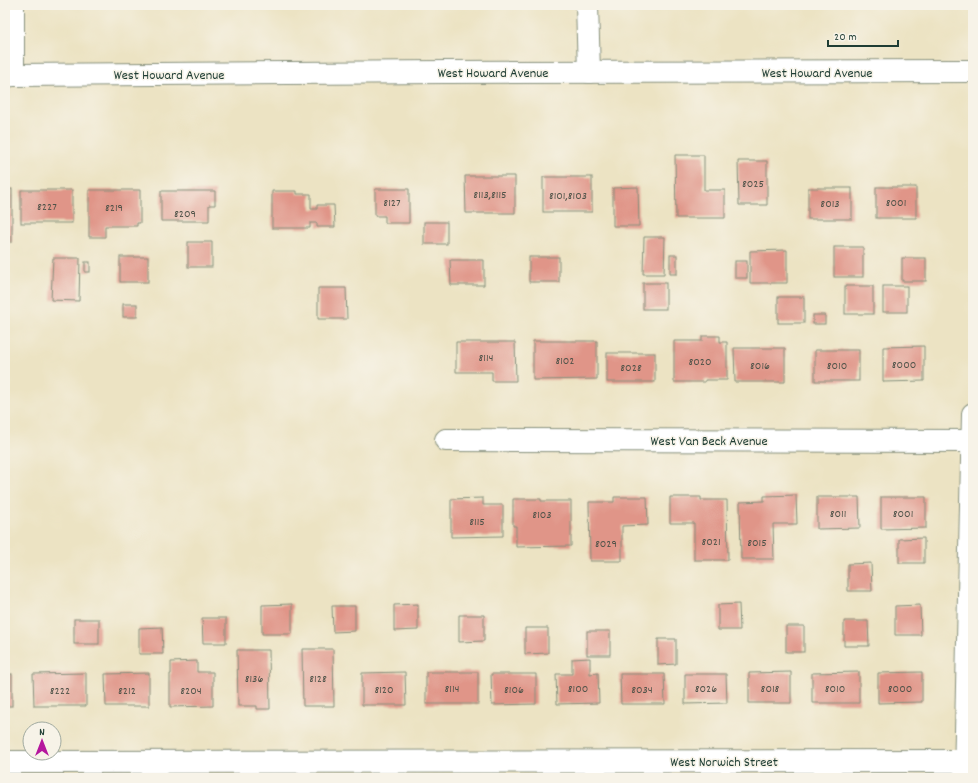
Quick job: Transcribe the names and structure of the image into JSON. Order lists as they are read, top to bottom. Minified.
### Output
{"streets":{"street":["West Howard Avenue","West Van Beck Avenue","West Norwich Street"]},"house_numbers":["8025","8113,8115","8101,8103","8127","8001","8013","8227","8219","8209","8114","8102","8020","8000","8016","8010","8028","8011","8001","8103","8115","8021","8015","8029","8136","8128","8114","8100","8026","8018","8010","8000","8120","8106","8034","8222","8212","8204"],"scale_bar":"20 m","north":"top"}
